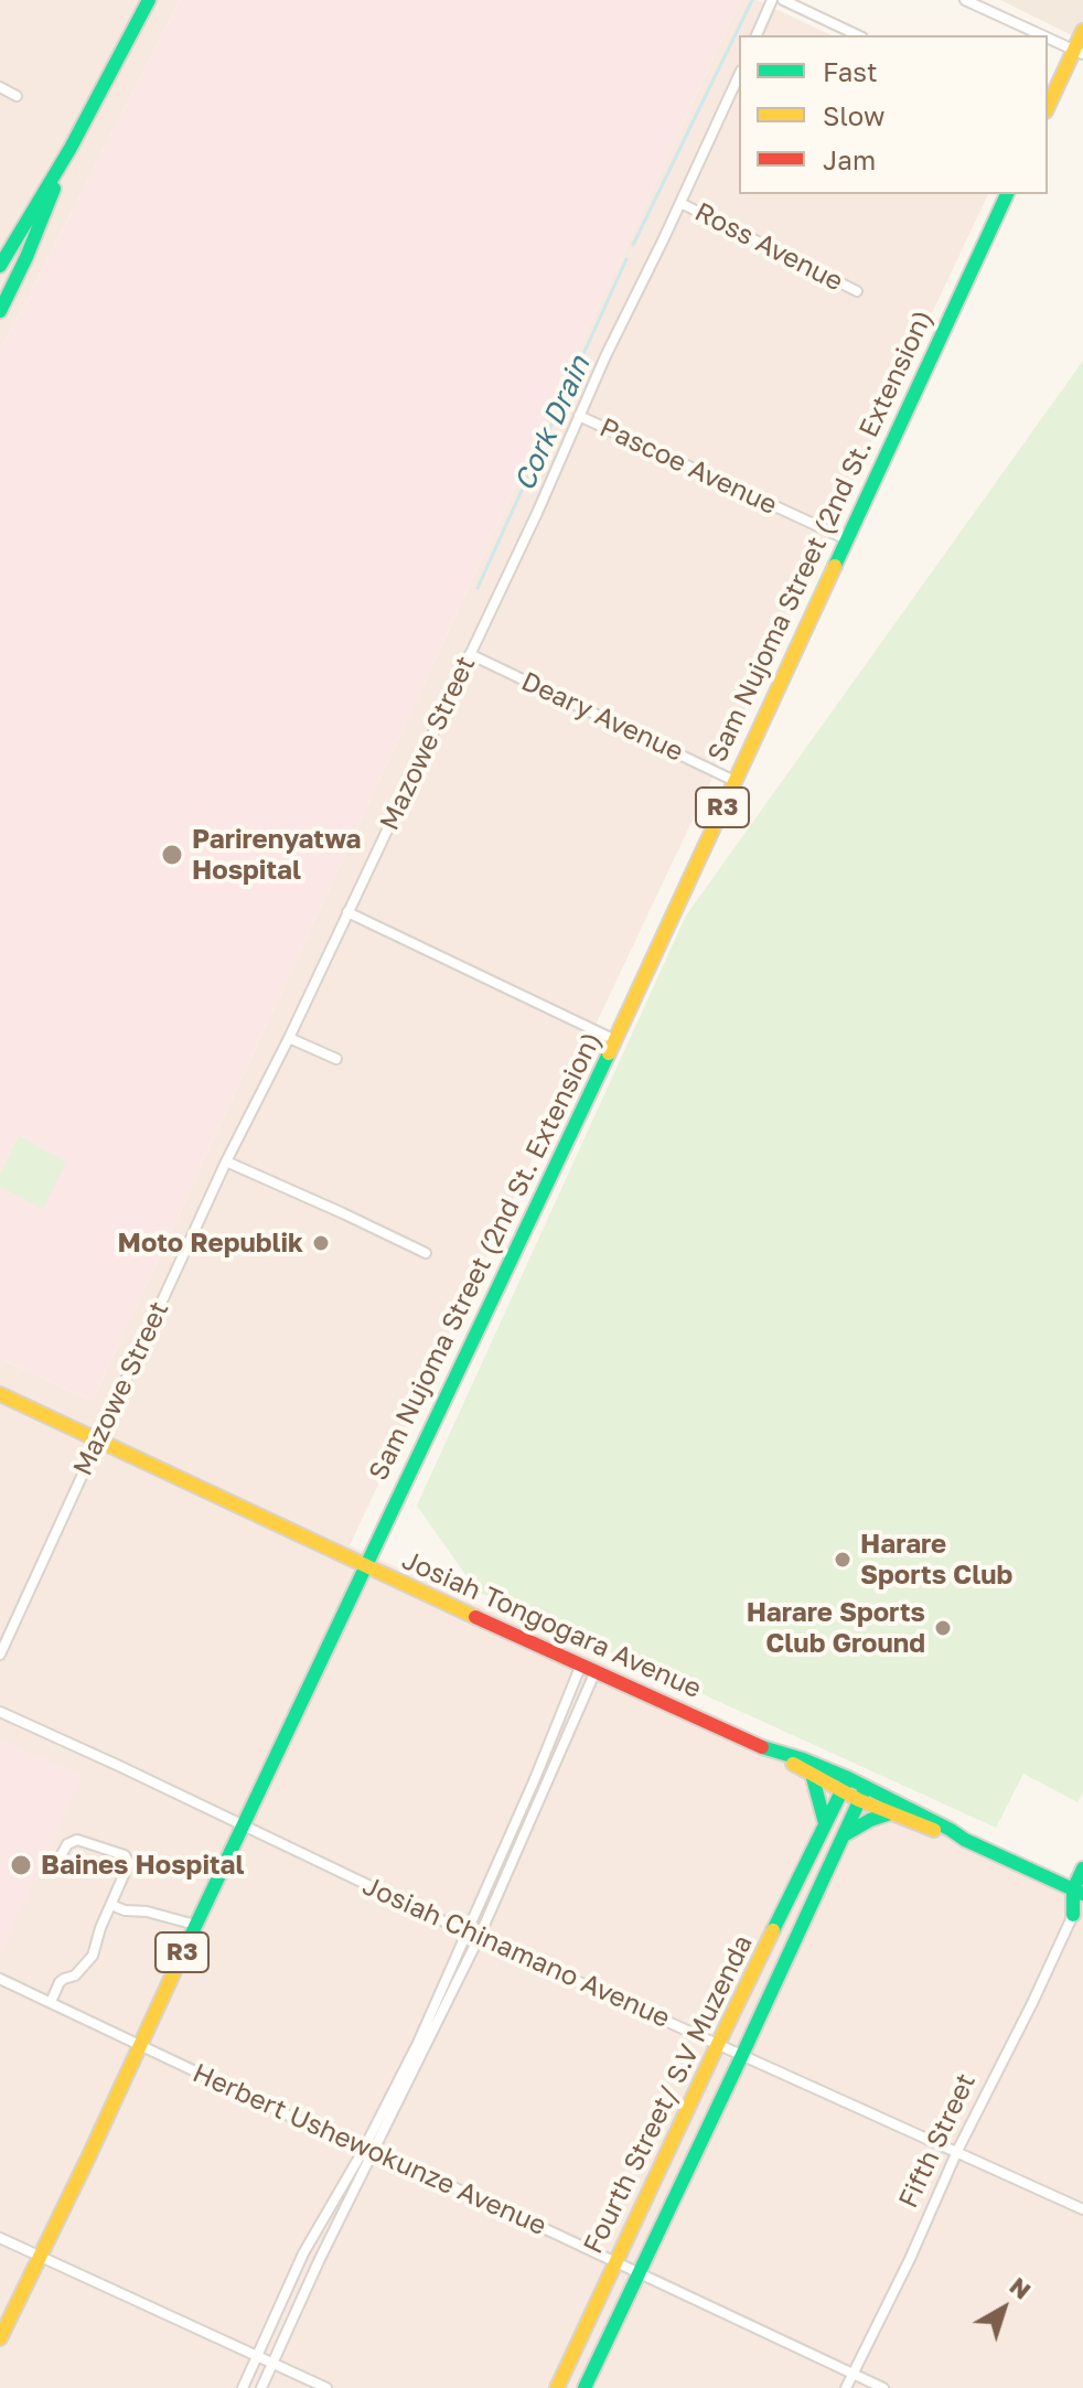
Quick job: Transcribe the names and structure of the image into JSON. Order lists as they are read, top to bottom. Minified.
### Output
{"streets":{"main road":["Sam Nujoma Street (2nd St. Extension)","R3","Josiah Tongogara Avenue","Fourth Street/ S.V Muzenda","Fifth Street"],"street":["Ross Avenue","Pascoe Avenue","Deary Avenue","Mazowe Street","Josiah Chinamano Avenue","Herbert Ushewokunze Avenue"]},"crossings":[["Ross Avenue","Mazowe Street"],["Pascoe Avenue","Sam Nujoma Street (2nd St. Extension)"],["Pascoe Avenue","Mazowe Street"],["Sam Nujoma Street (2nd St. Extension)","Deary Avenue"],["Sam Nujoma Street (2nd St. Extension)","Josiah Tongogara Avenue"],["Sam Nujoma Street (2nd St. Extension)","Josiah Chinamano Avenue"],["Sam Nujoma Street (2nd St. Extension)","Herbert Ushewokunze Avenue"],["Deary Avenue","Mazowe Street"],["Mazowe Street","Josiah Tongogara Avenue"],["Josiah Tongogara Avenue","Fourth Street/ S.V Muzenda"],["Josiah Chinamano Avenue","Fourth Street/ S.V Muzenda"],["Josiah Chinamano Avenue","Fifth Street"],["Fourth Street/ S.V Muzenda","Herbert Ushewokunze Avenue"],["Fifth Street","Herbert Ushewokunze Avenue"]],"water":["Cork Drain"],"places":["Parirenyatwa Hospital","Moto Republik","Harare Sports Club","Harare Sports Club Ground","Baines Hospital"],"legend":["Fast","Slow","Jam"],"north":"top right"}
